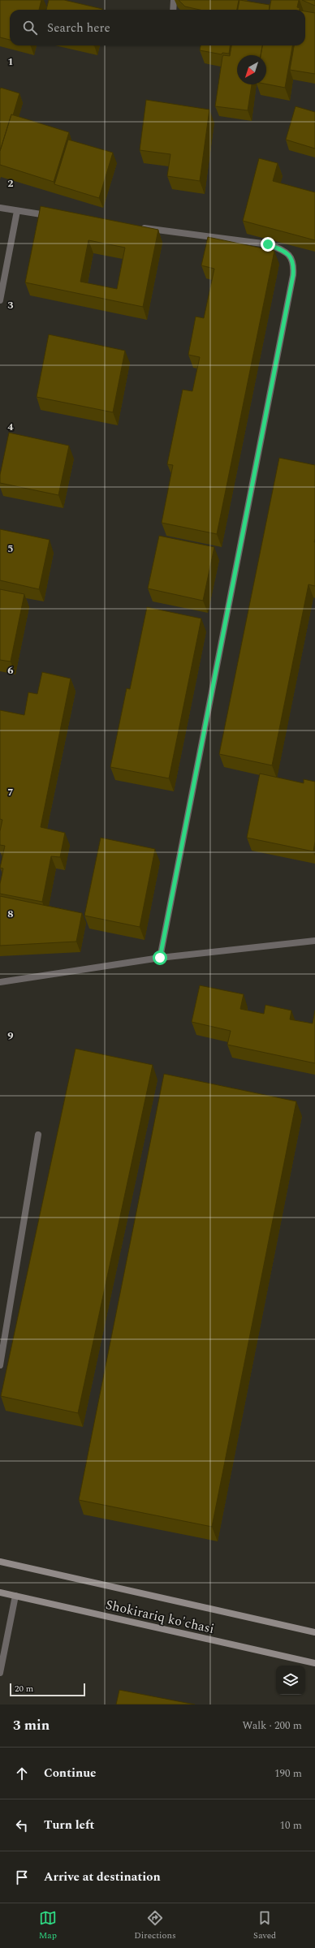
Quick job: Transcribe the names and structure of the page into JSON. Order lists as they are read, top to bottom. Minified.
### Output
{"streets":{"main road":["Shokirariq ko'chasi"]},"scale_bar":"20 m","north":"bottom left","page":{"search":"Search here","scale":"20 m","heading":["3 min","Walk · 200 m"],"list":[["Continue","190 m"],["Turn left","10 m"],"Arrive at destination"],"nav":["Map","Directions","Saved"]},"grid":{"rows":["1","2","3","4","5","6","7","8","9"]}}
